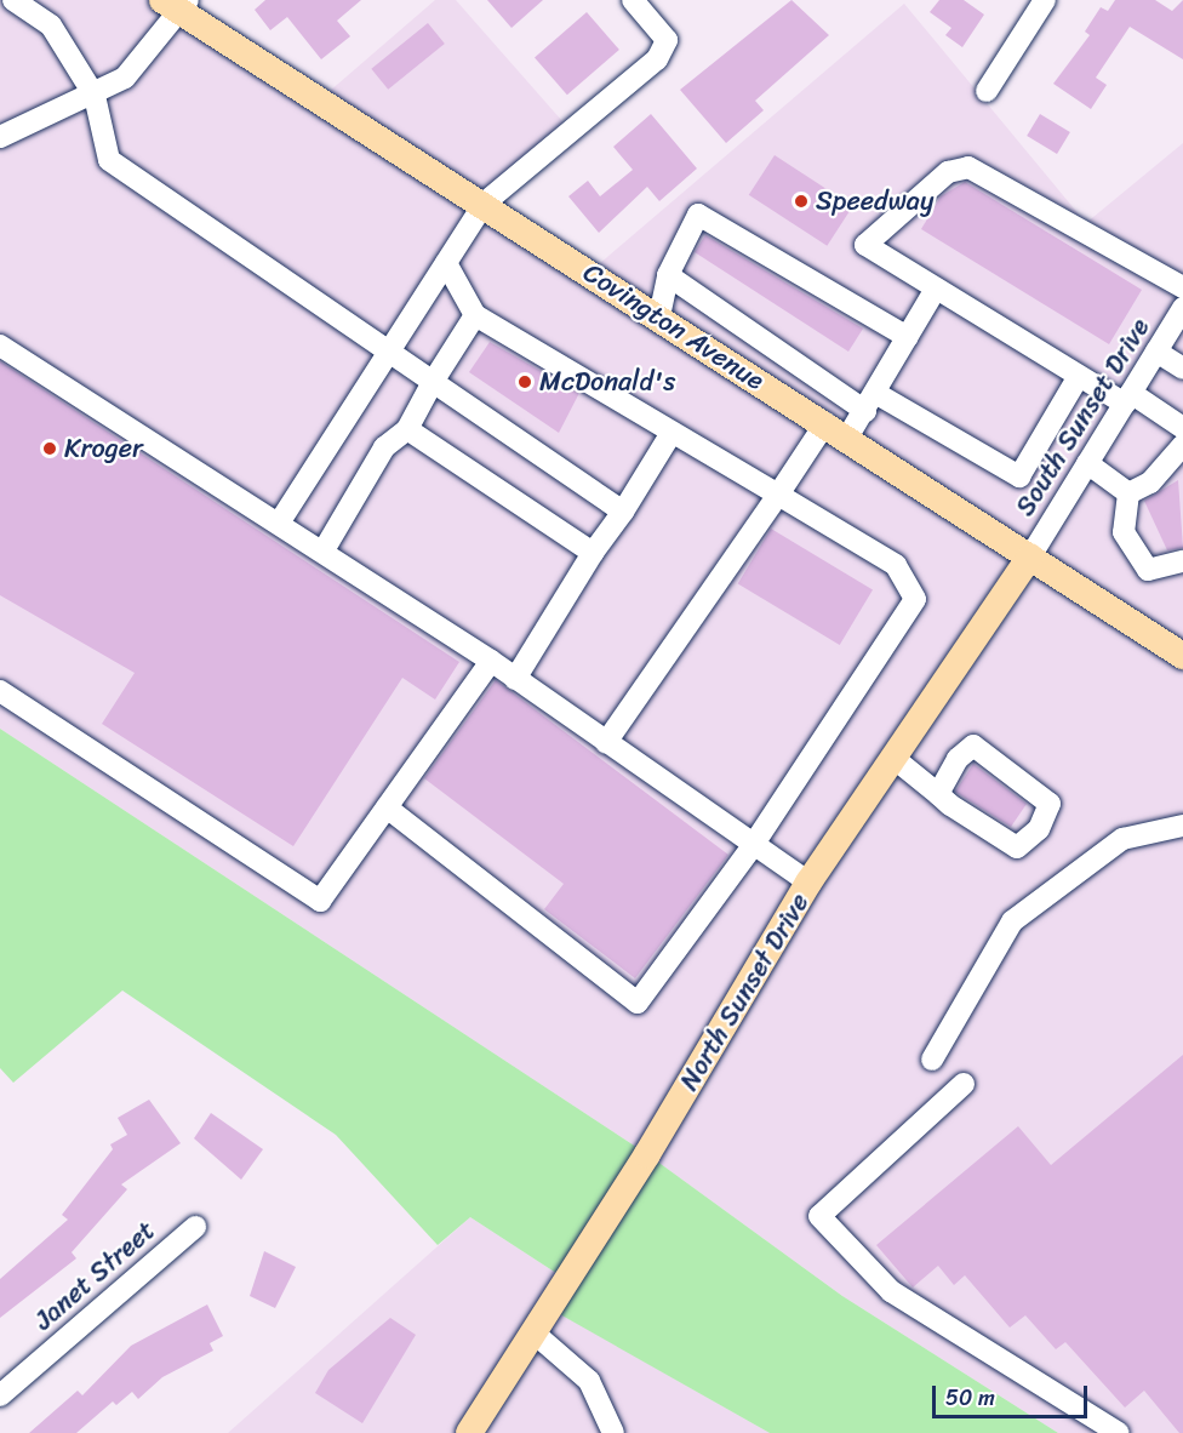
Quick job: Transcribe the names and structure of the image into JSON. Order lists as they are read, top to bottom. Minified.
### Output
{"streets":{"main road":["Covington Avenue","North Sunset Drive"],"street":["South Sunset Drive","Janet Street"]},"crossings":[["Covington Avenue","South Sunset Drive"],["Covington Avenue","North Sunset Drive"],["South Sunset Drive","North Sunset Drive"]],"places":["Speedway","McDonald's","Kroger"],"scale_bar":"50 m"}
